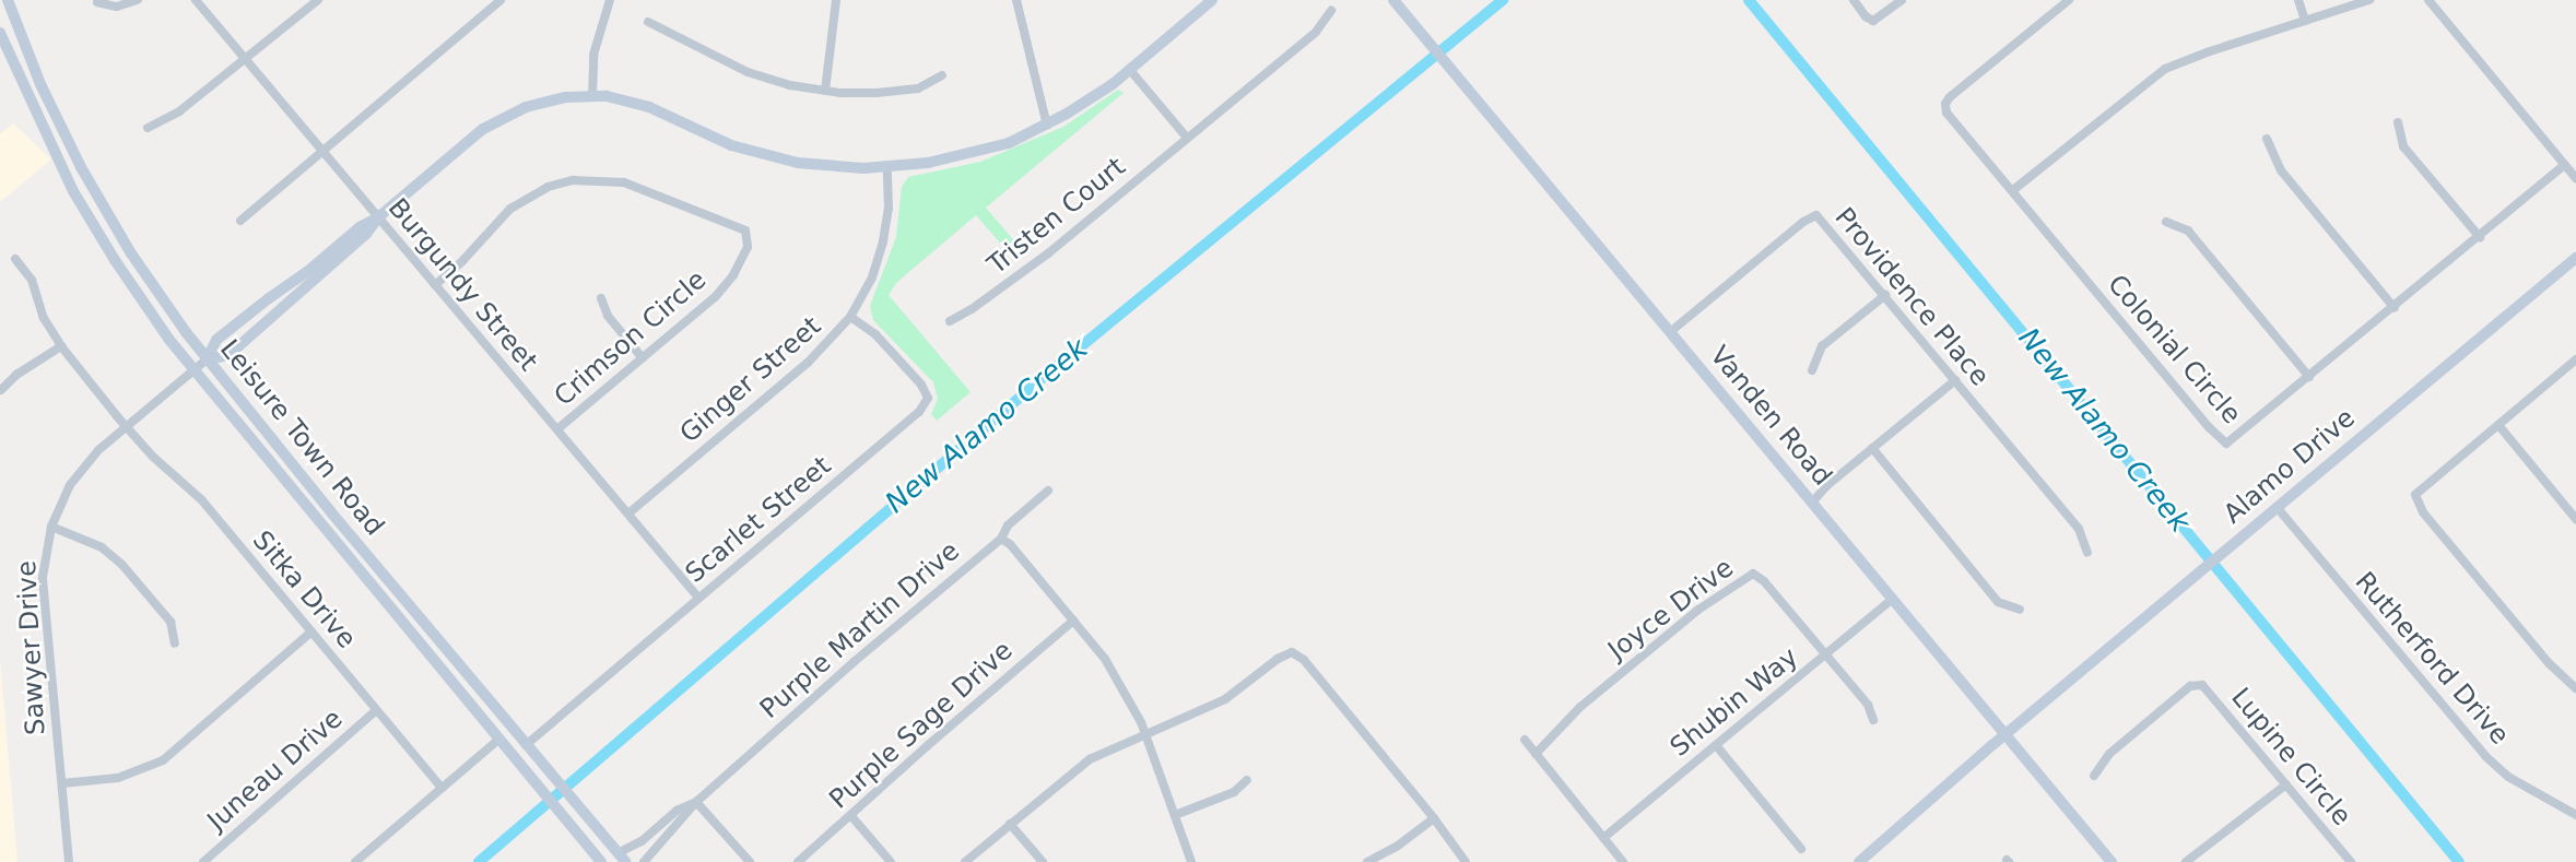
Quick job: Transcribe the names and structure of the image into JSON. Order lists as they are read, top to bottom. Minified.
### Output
{"streets":{"main road":["Vanden Road","Leisure Town Road","Alamo Drive"],"street":["Tristen Court","Burgundy Street","Providence Place","Crimson Circle","Colonial Circle","Ginger Street","Scarlet Street","Sitka Drive","Joyce Drive","Purple Martin Drive","Sawyer Drive","Rutherford Drive","Shubin Way","Purple Sage Drive","Lupine Circle","Juneau Drive"]},"crossings":[["Burgundy Street","Crimson Circle"],["Burgundy Street","Ginger Street"],["Burgundy Street","Scarlet Street"],["Providence Place","Vanden Road"],["Ginger Street","Scarlet Street"],["Vanden Road","Alamo Drive"],["Vanden Road","Shubin Way"],["Leisure Town Road","Scarlet Street"],["Leisure Town Road","Purple Martin Drive"],["Leisure Town Road","Sawyer Drive"],["Alamo Drive","Rutherford Drive"],["Sitka Drive","Sawyer Drive"],["Sitka Drive","Juneau Drive"],["Joyce Drive","Shubin Way"]],"water":["New Alamo Creek"]}
